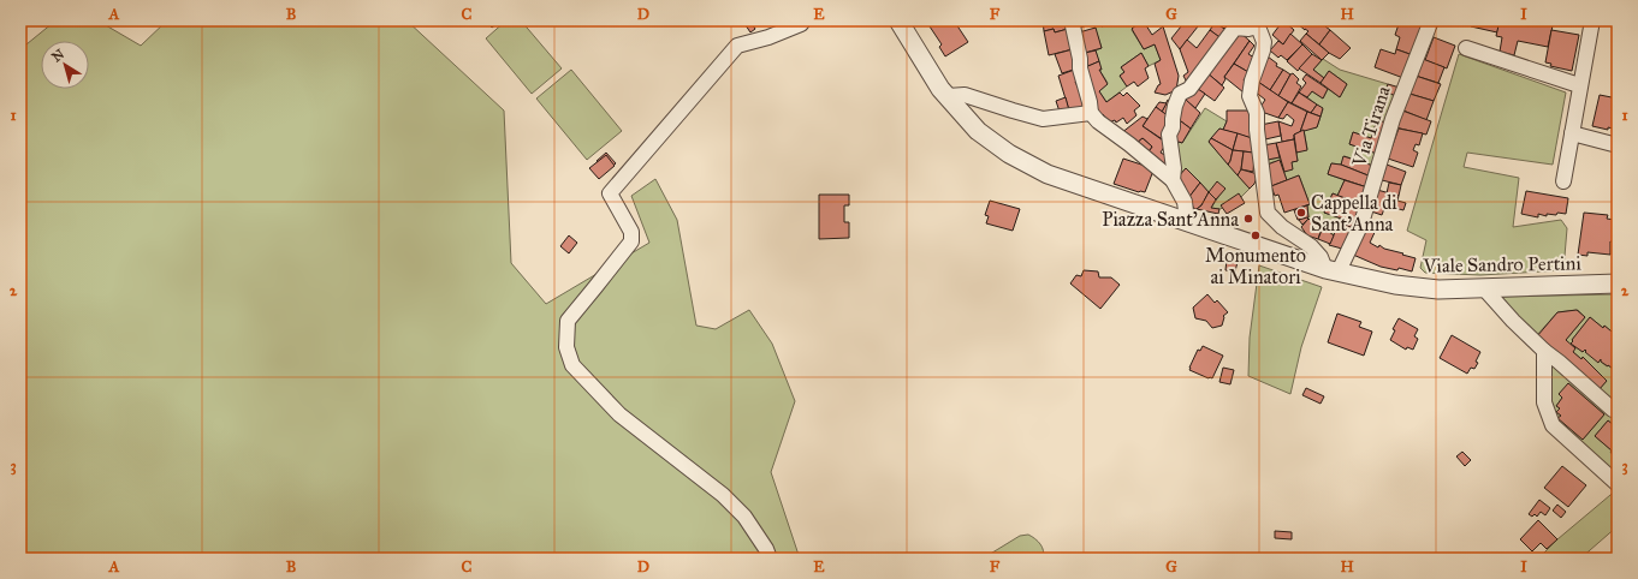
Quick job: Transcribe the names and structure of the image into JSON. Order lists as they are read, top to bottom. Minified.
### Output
{"streets":{"street":["Via Tirana","Viale Sandro Pertini"]},"crossings":[["Via Tirana","Viale Sandro Pertini"]],"places":["Cappella di Sant'Anna","Piazza Sant'Anna","Monumento ai Minatori"],"north":"top left","grid":{"columns":["A","B","C","D","E","F","G","H","I"],"rows":["1","2","3"]}}
